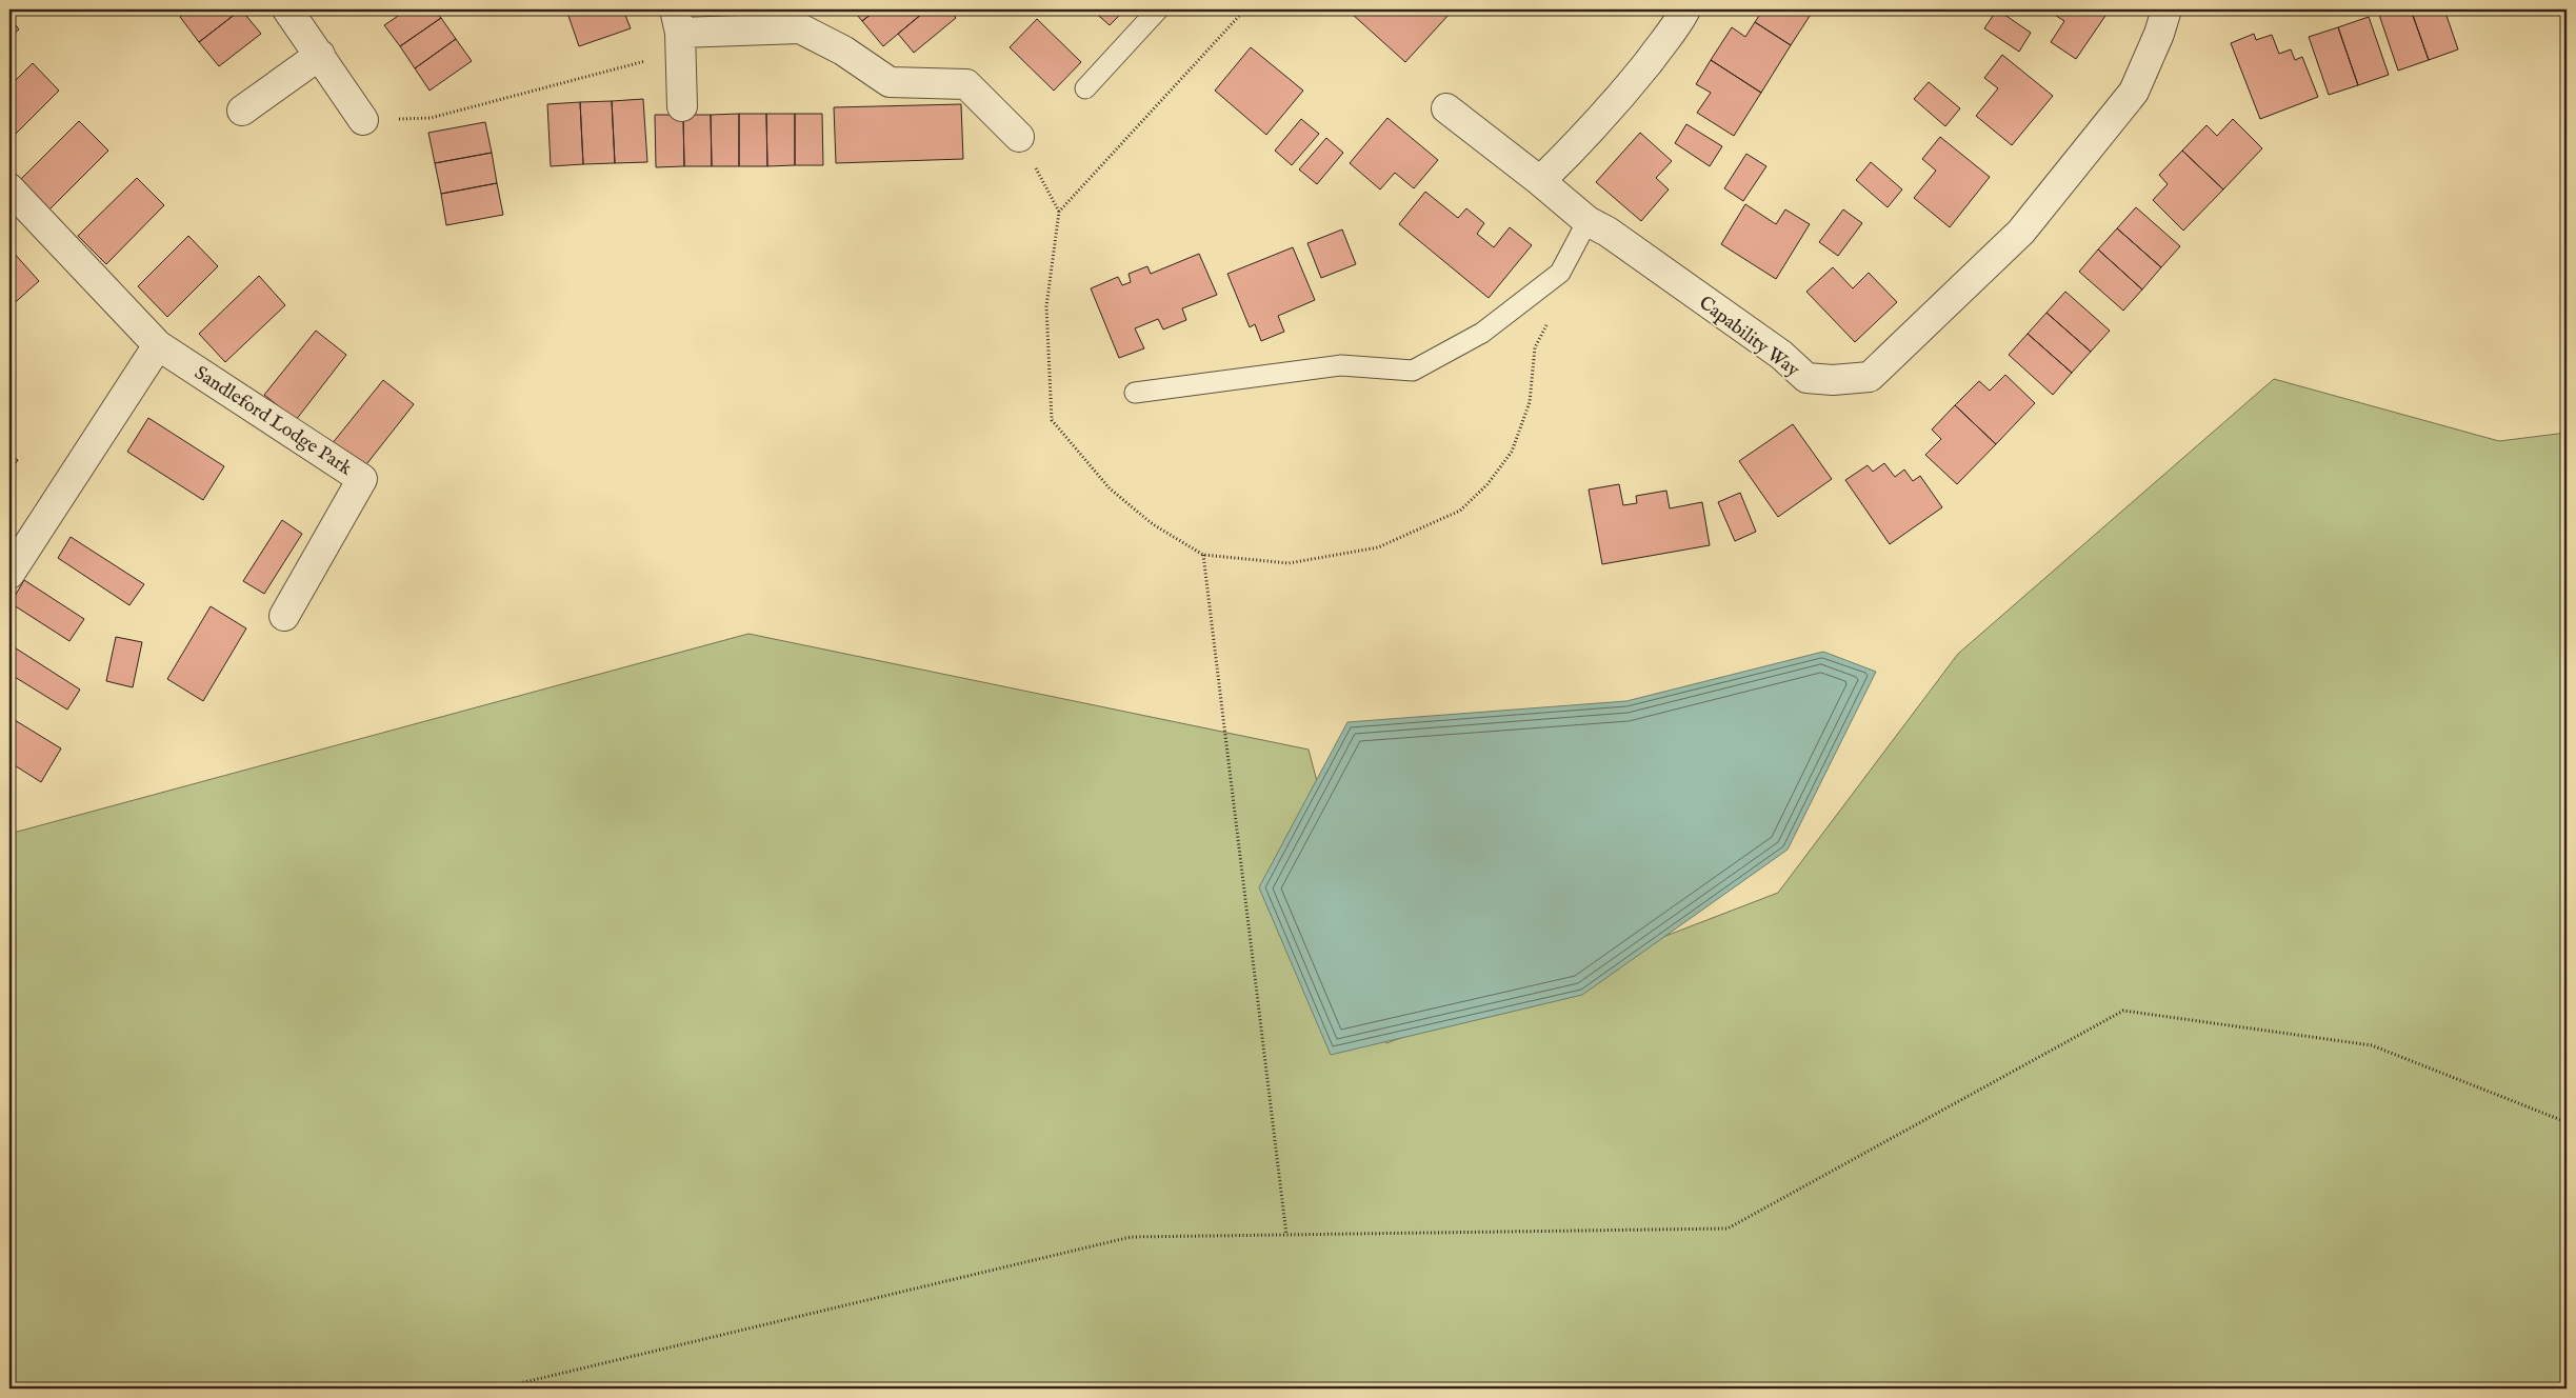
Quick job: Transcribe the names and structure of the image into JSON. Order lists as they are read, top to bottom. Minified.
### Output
{"streets":{"street":["Capability Way","Sandleford Lodge Park"]}}
